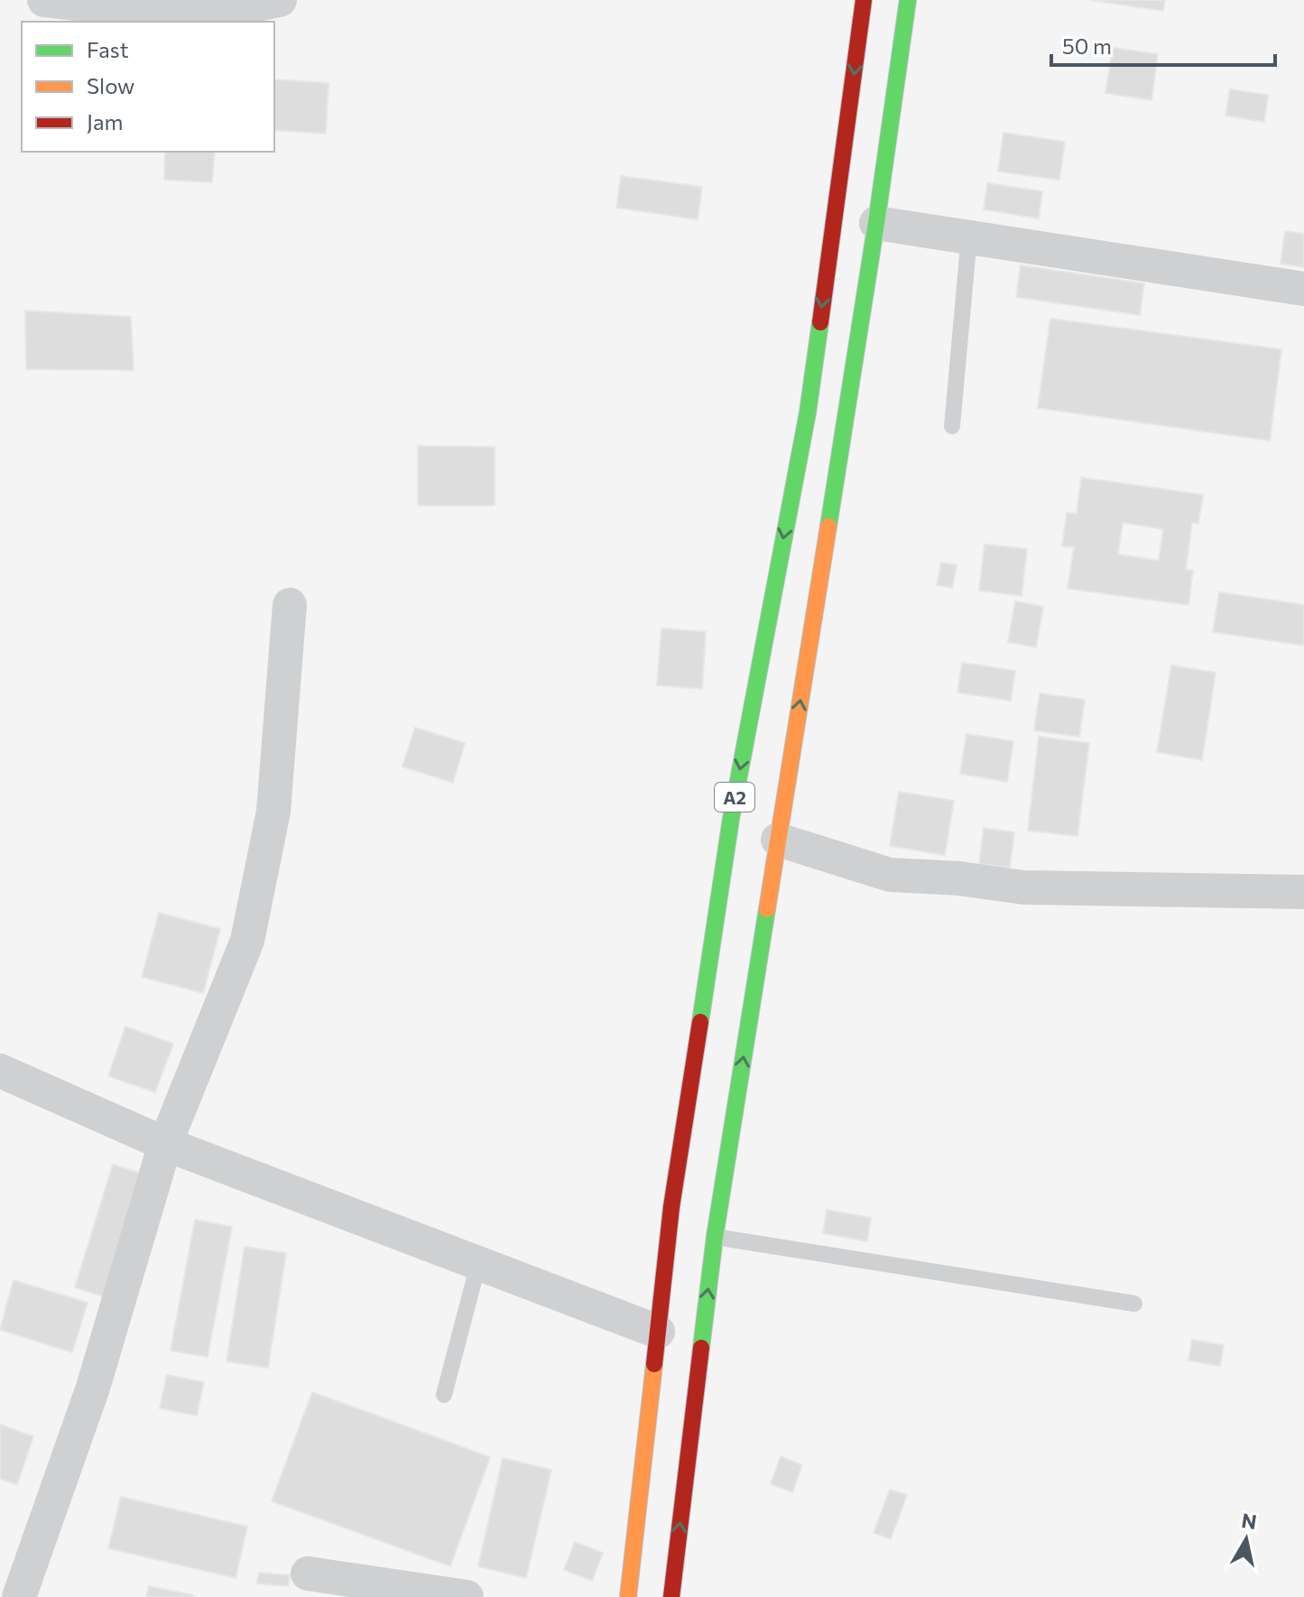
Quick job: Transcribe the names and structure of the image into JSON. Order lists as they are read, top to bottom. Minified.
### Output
{"streets":{"highway":["A2"]},"legend":["Fast","Slow","Jam"],"scale_bar":"50 m","north":"top"}
